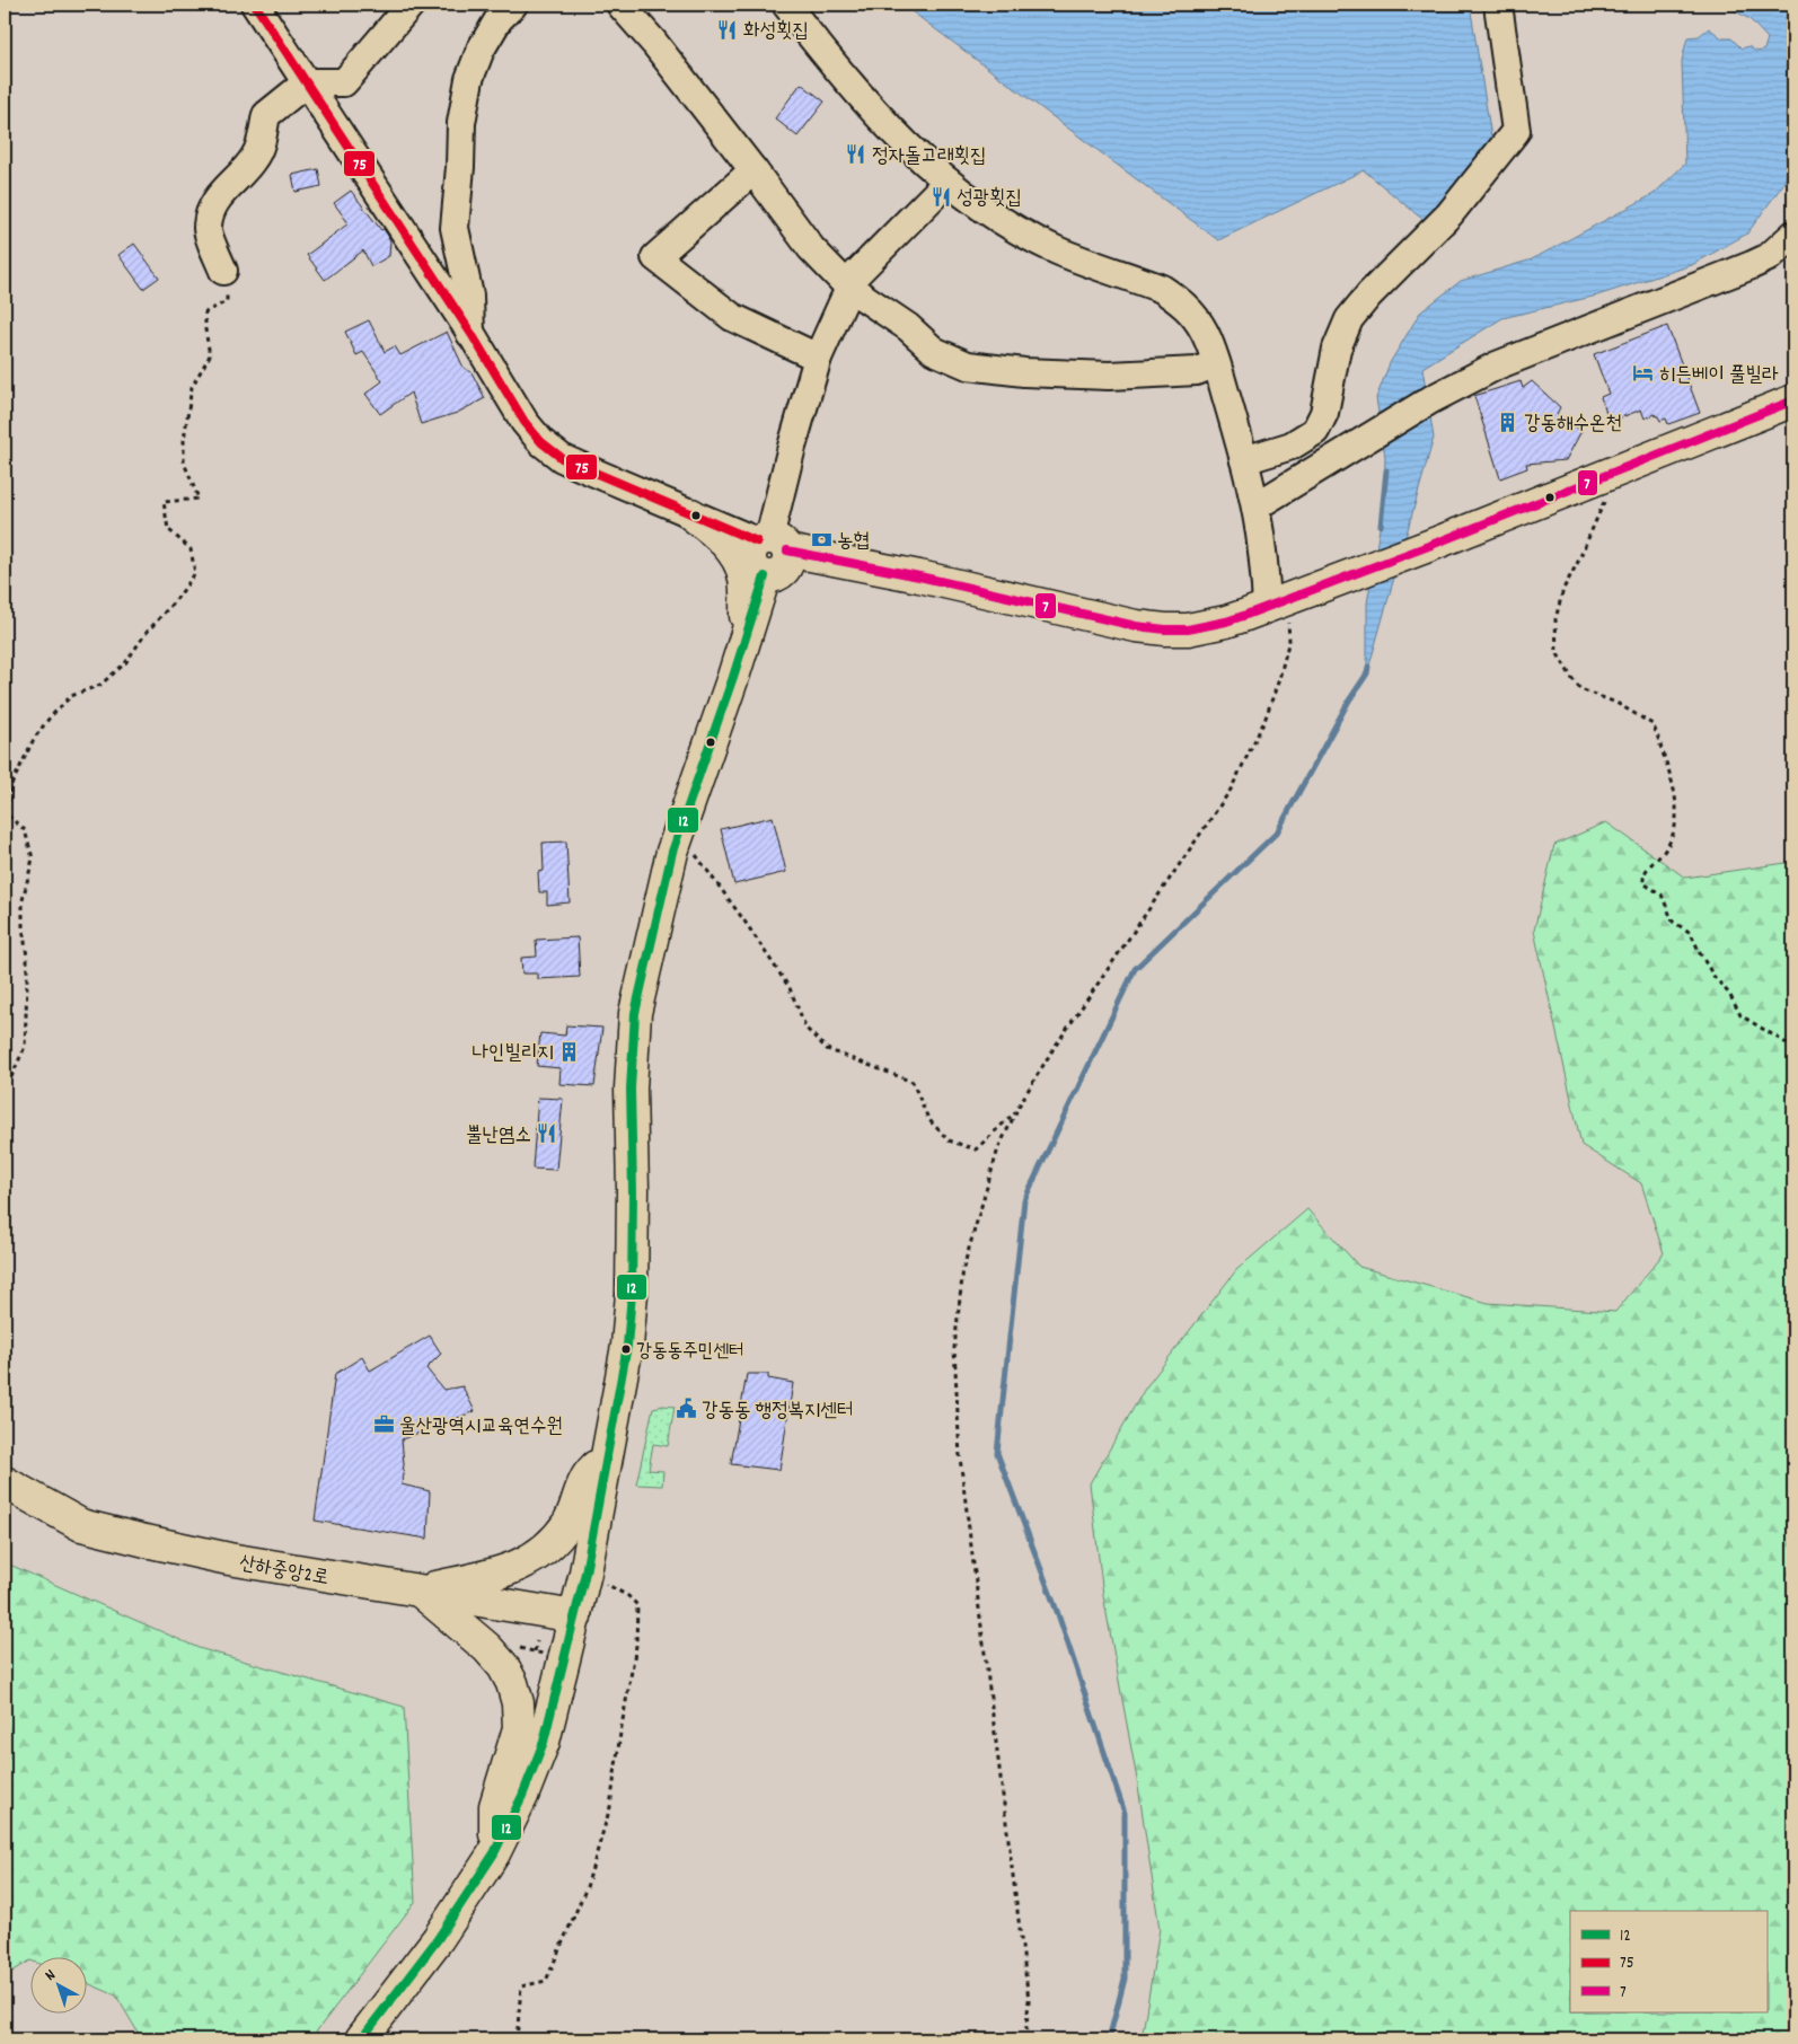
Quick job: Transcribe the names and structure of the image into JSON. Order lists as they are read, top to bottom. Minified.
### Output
{"streets":{"main road":["산하중앙2로"]},"places":{"restaurant":["화성횟집","정자돌고래횟집","성광횟집","뿔난염소"],"hotel":["히든베이 풀빌라"],"building":["강동해수온천","나인빌리지"],"bank":["농협"],"other":["강동동주민센터"],"public building":["강동동 행정복지센터"],"office":["울산광역시교육연수원"]},"lines":["transit line 75","transit line 7","transit line 12"],"legend":["12","75","7"],"north":"top left"}
